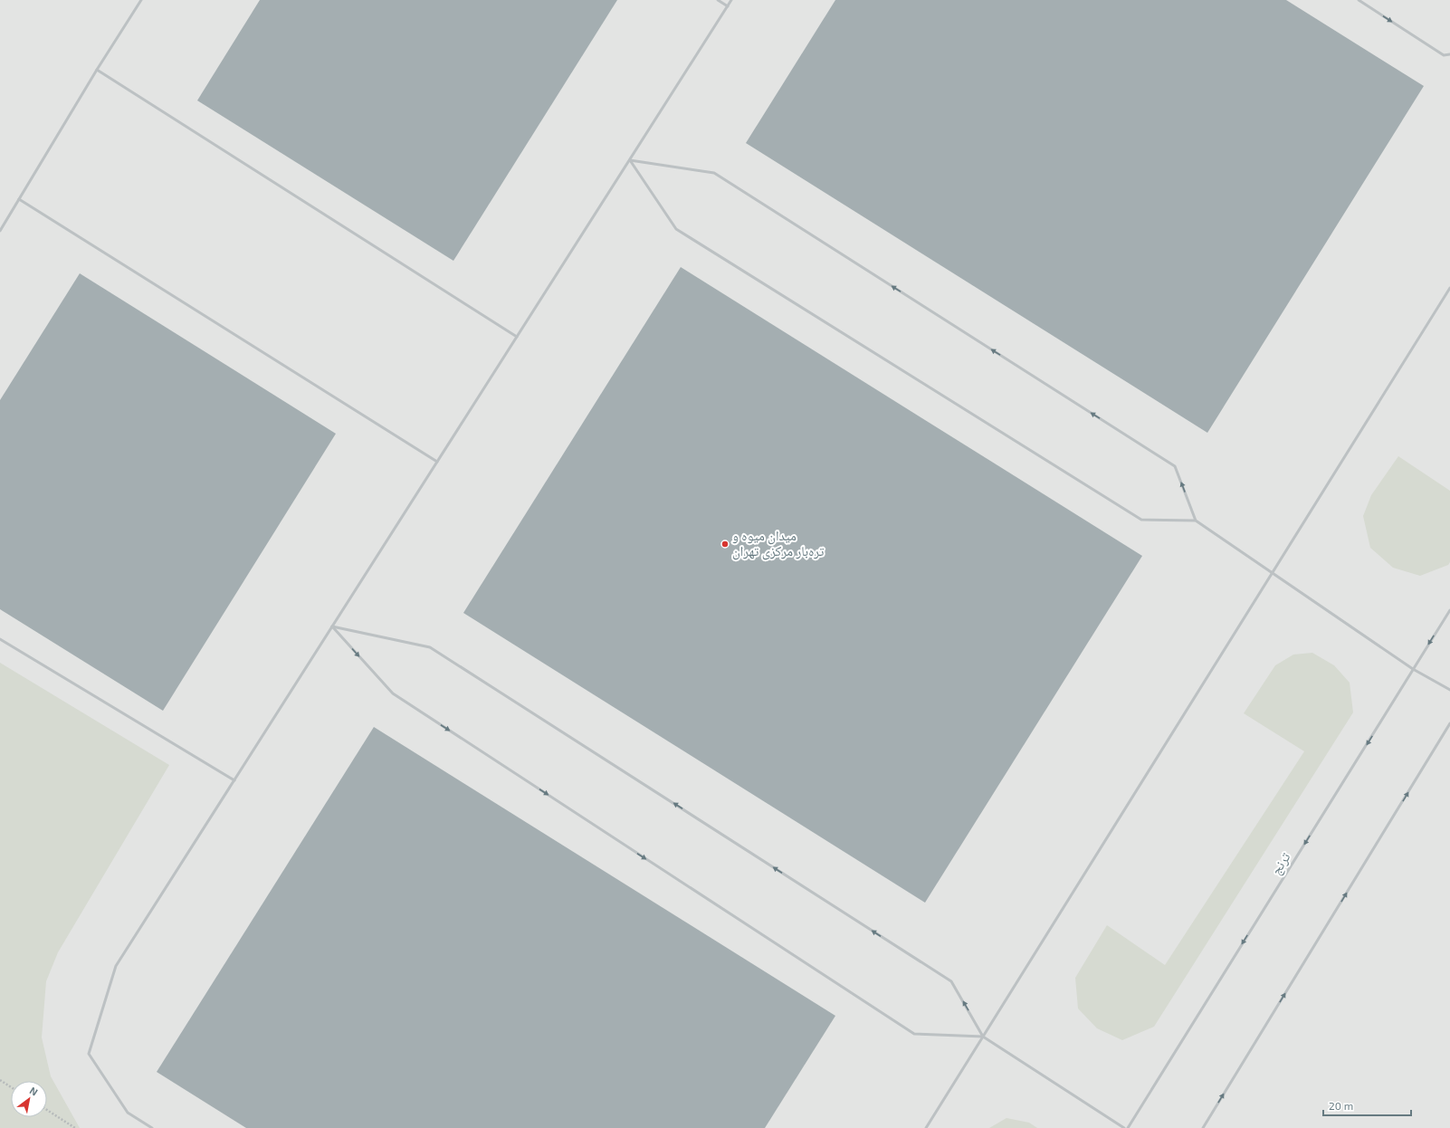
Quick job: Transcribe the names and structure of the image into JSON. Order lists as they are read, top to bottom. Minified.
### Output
{"streets":{"lane":["ترنج"]},"one_way":["ترنج"],"places":["میدان میوه و تره‌بار مرکزی تهران"],"scale_bar":"20 m","north":"top right"}
